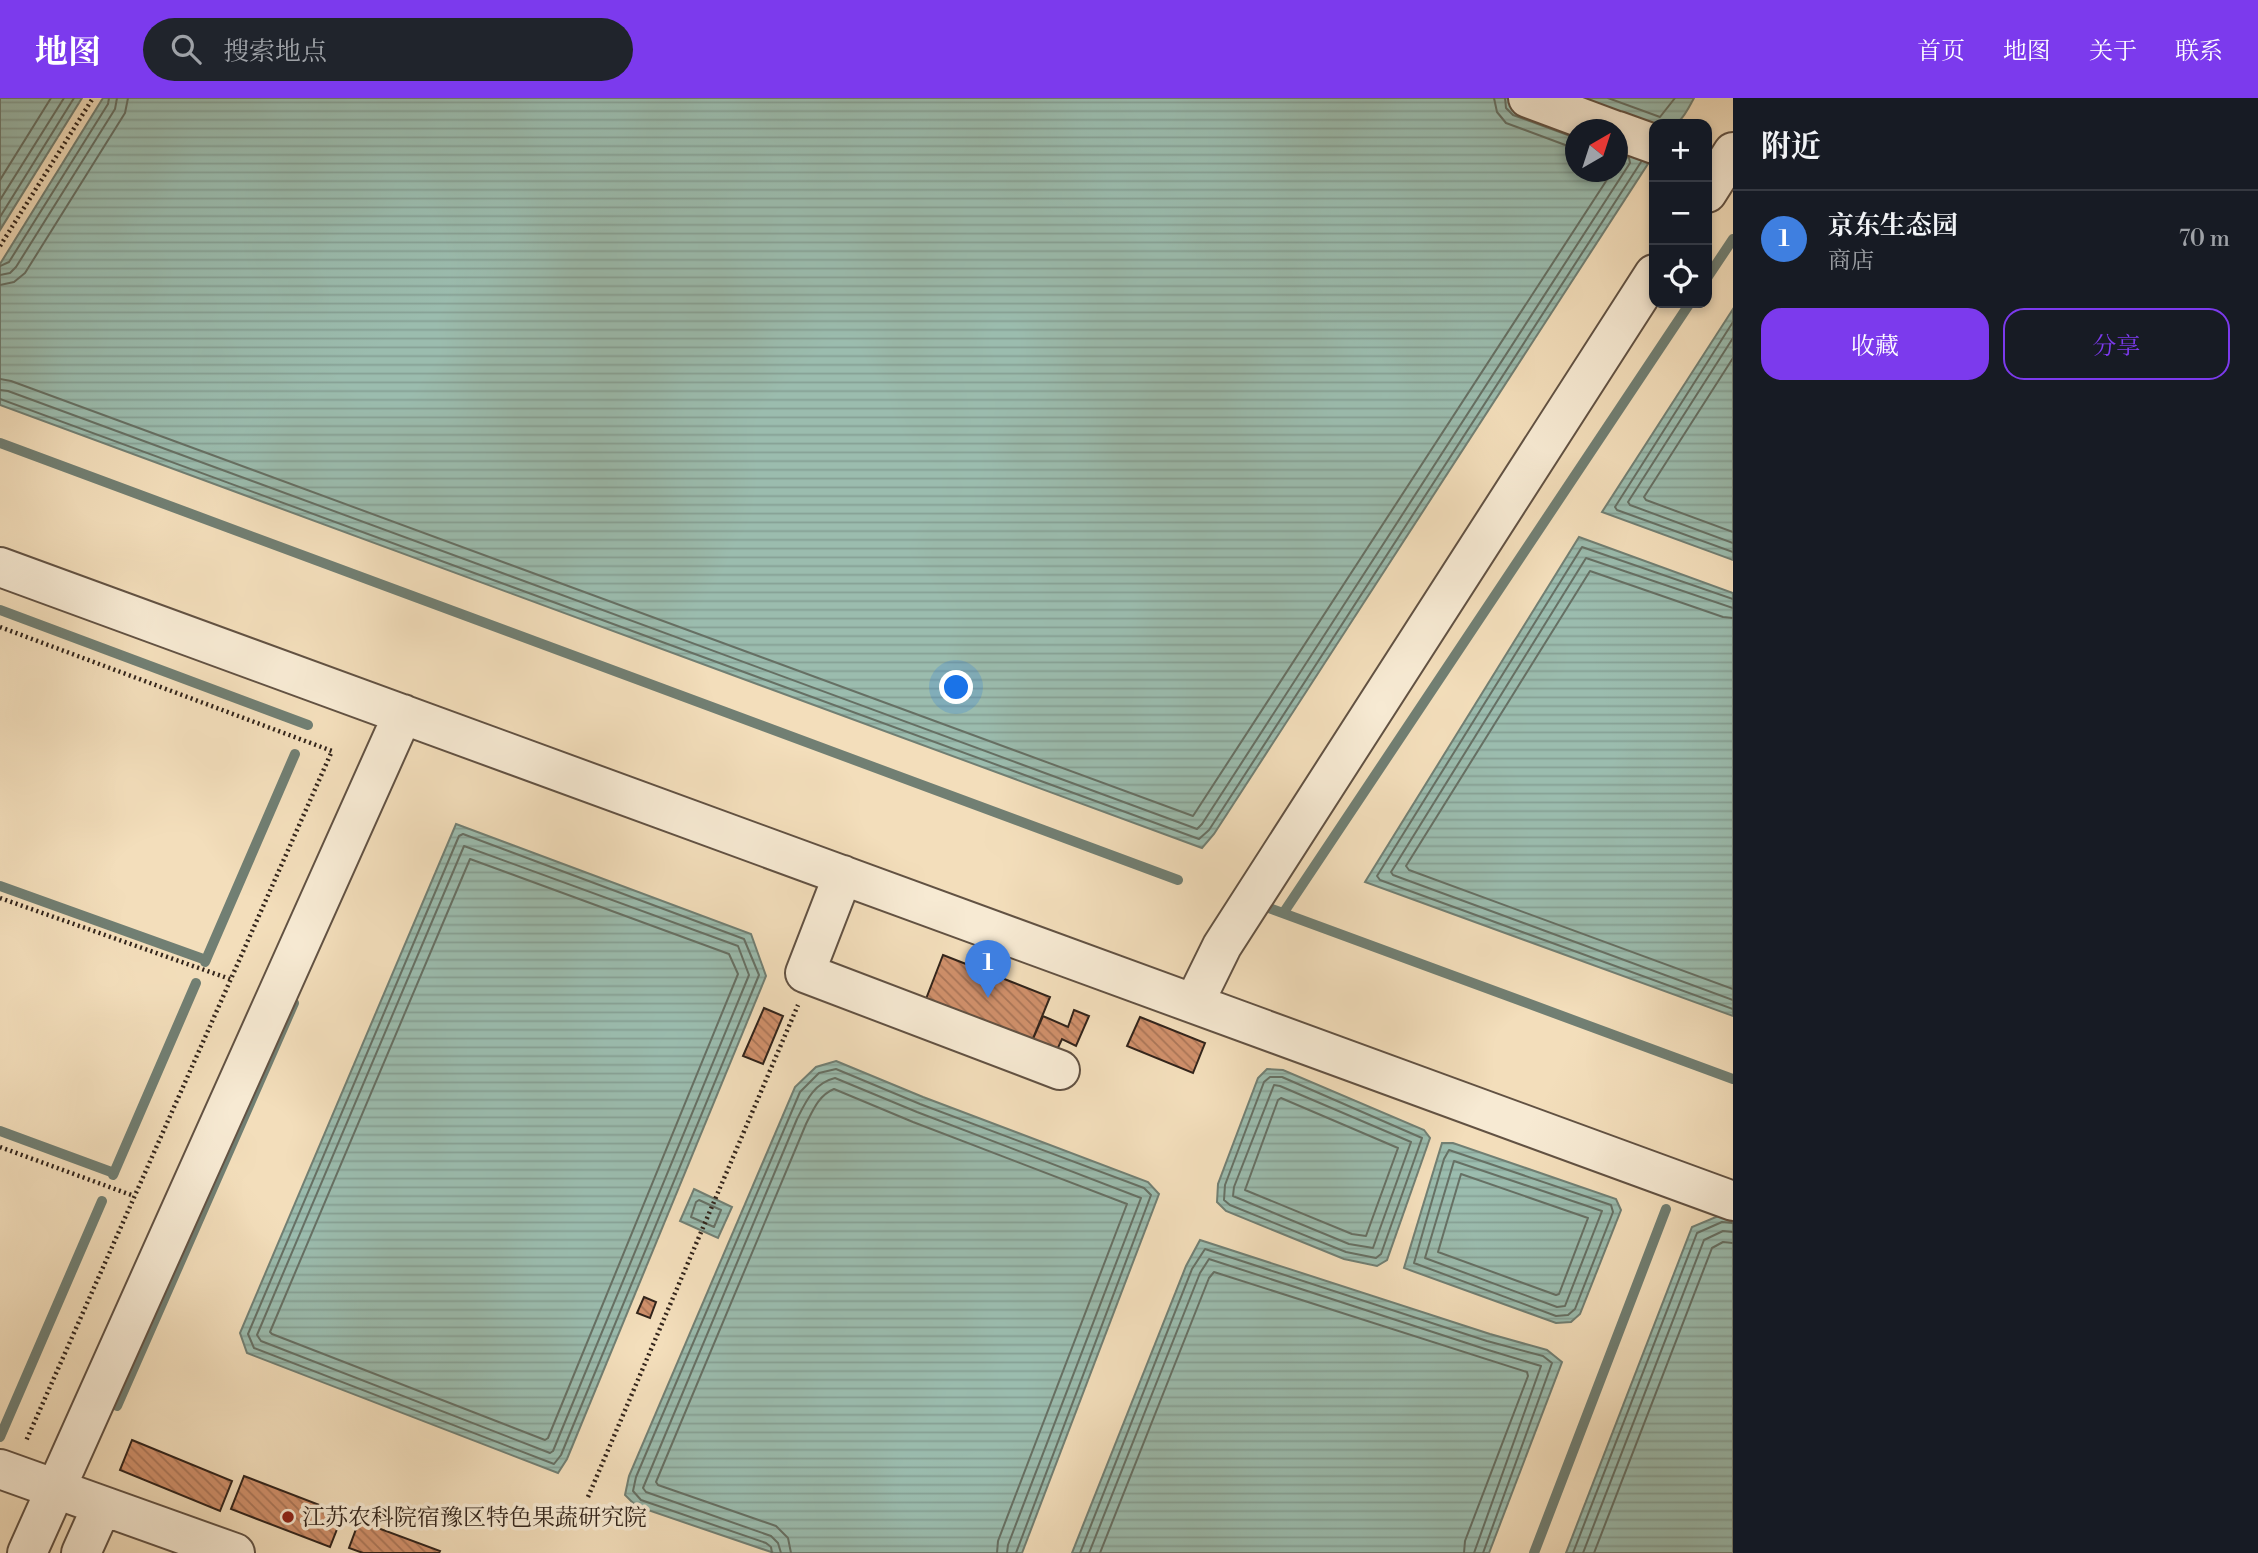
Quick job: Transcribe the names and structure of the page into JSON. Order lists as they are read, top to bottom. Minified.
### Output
{"places":["江苏农科院宿豫区特色果蔬研究院"],"north":"top right","page":{"header":"地图","search":"搜索地点","nav":["首页","地图","关于","联系"],"heading":"附近","map_buttons":["+","−"],"list":[{"mark":"1","name":"京东生态园","note":"商店","value":"70 m"}],"buttons":["收藏","分享"],"pins":"1"}}
